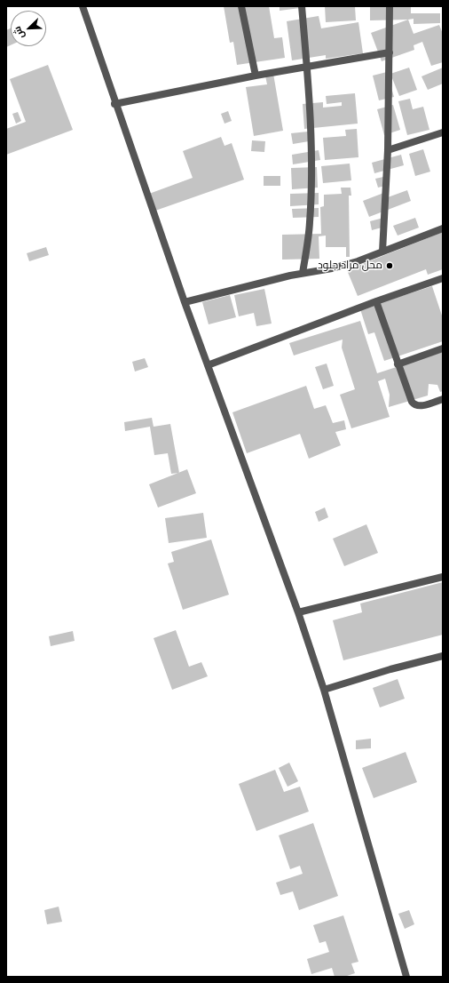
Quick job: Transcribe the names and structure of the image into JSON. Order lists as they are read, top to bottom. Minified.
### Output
{"places":["محل مراد جلود"],"north":"bottom left"}
